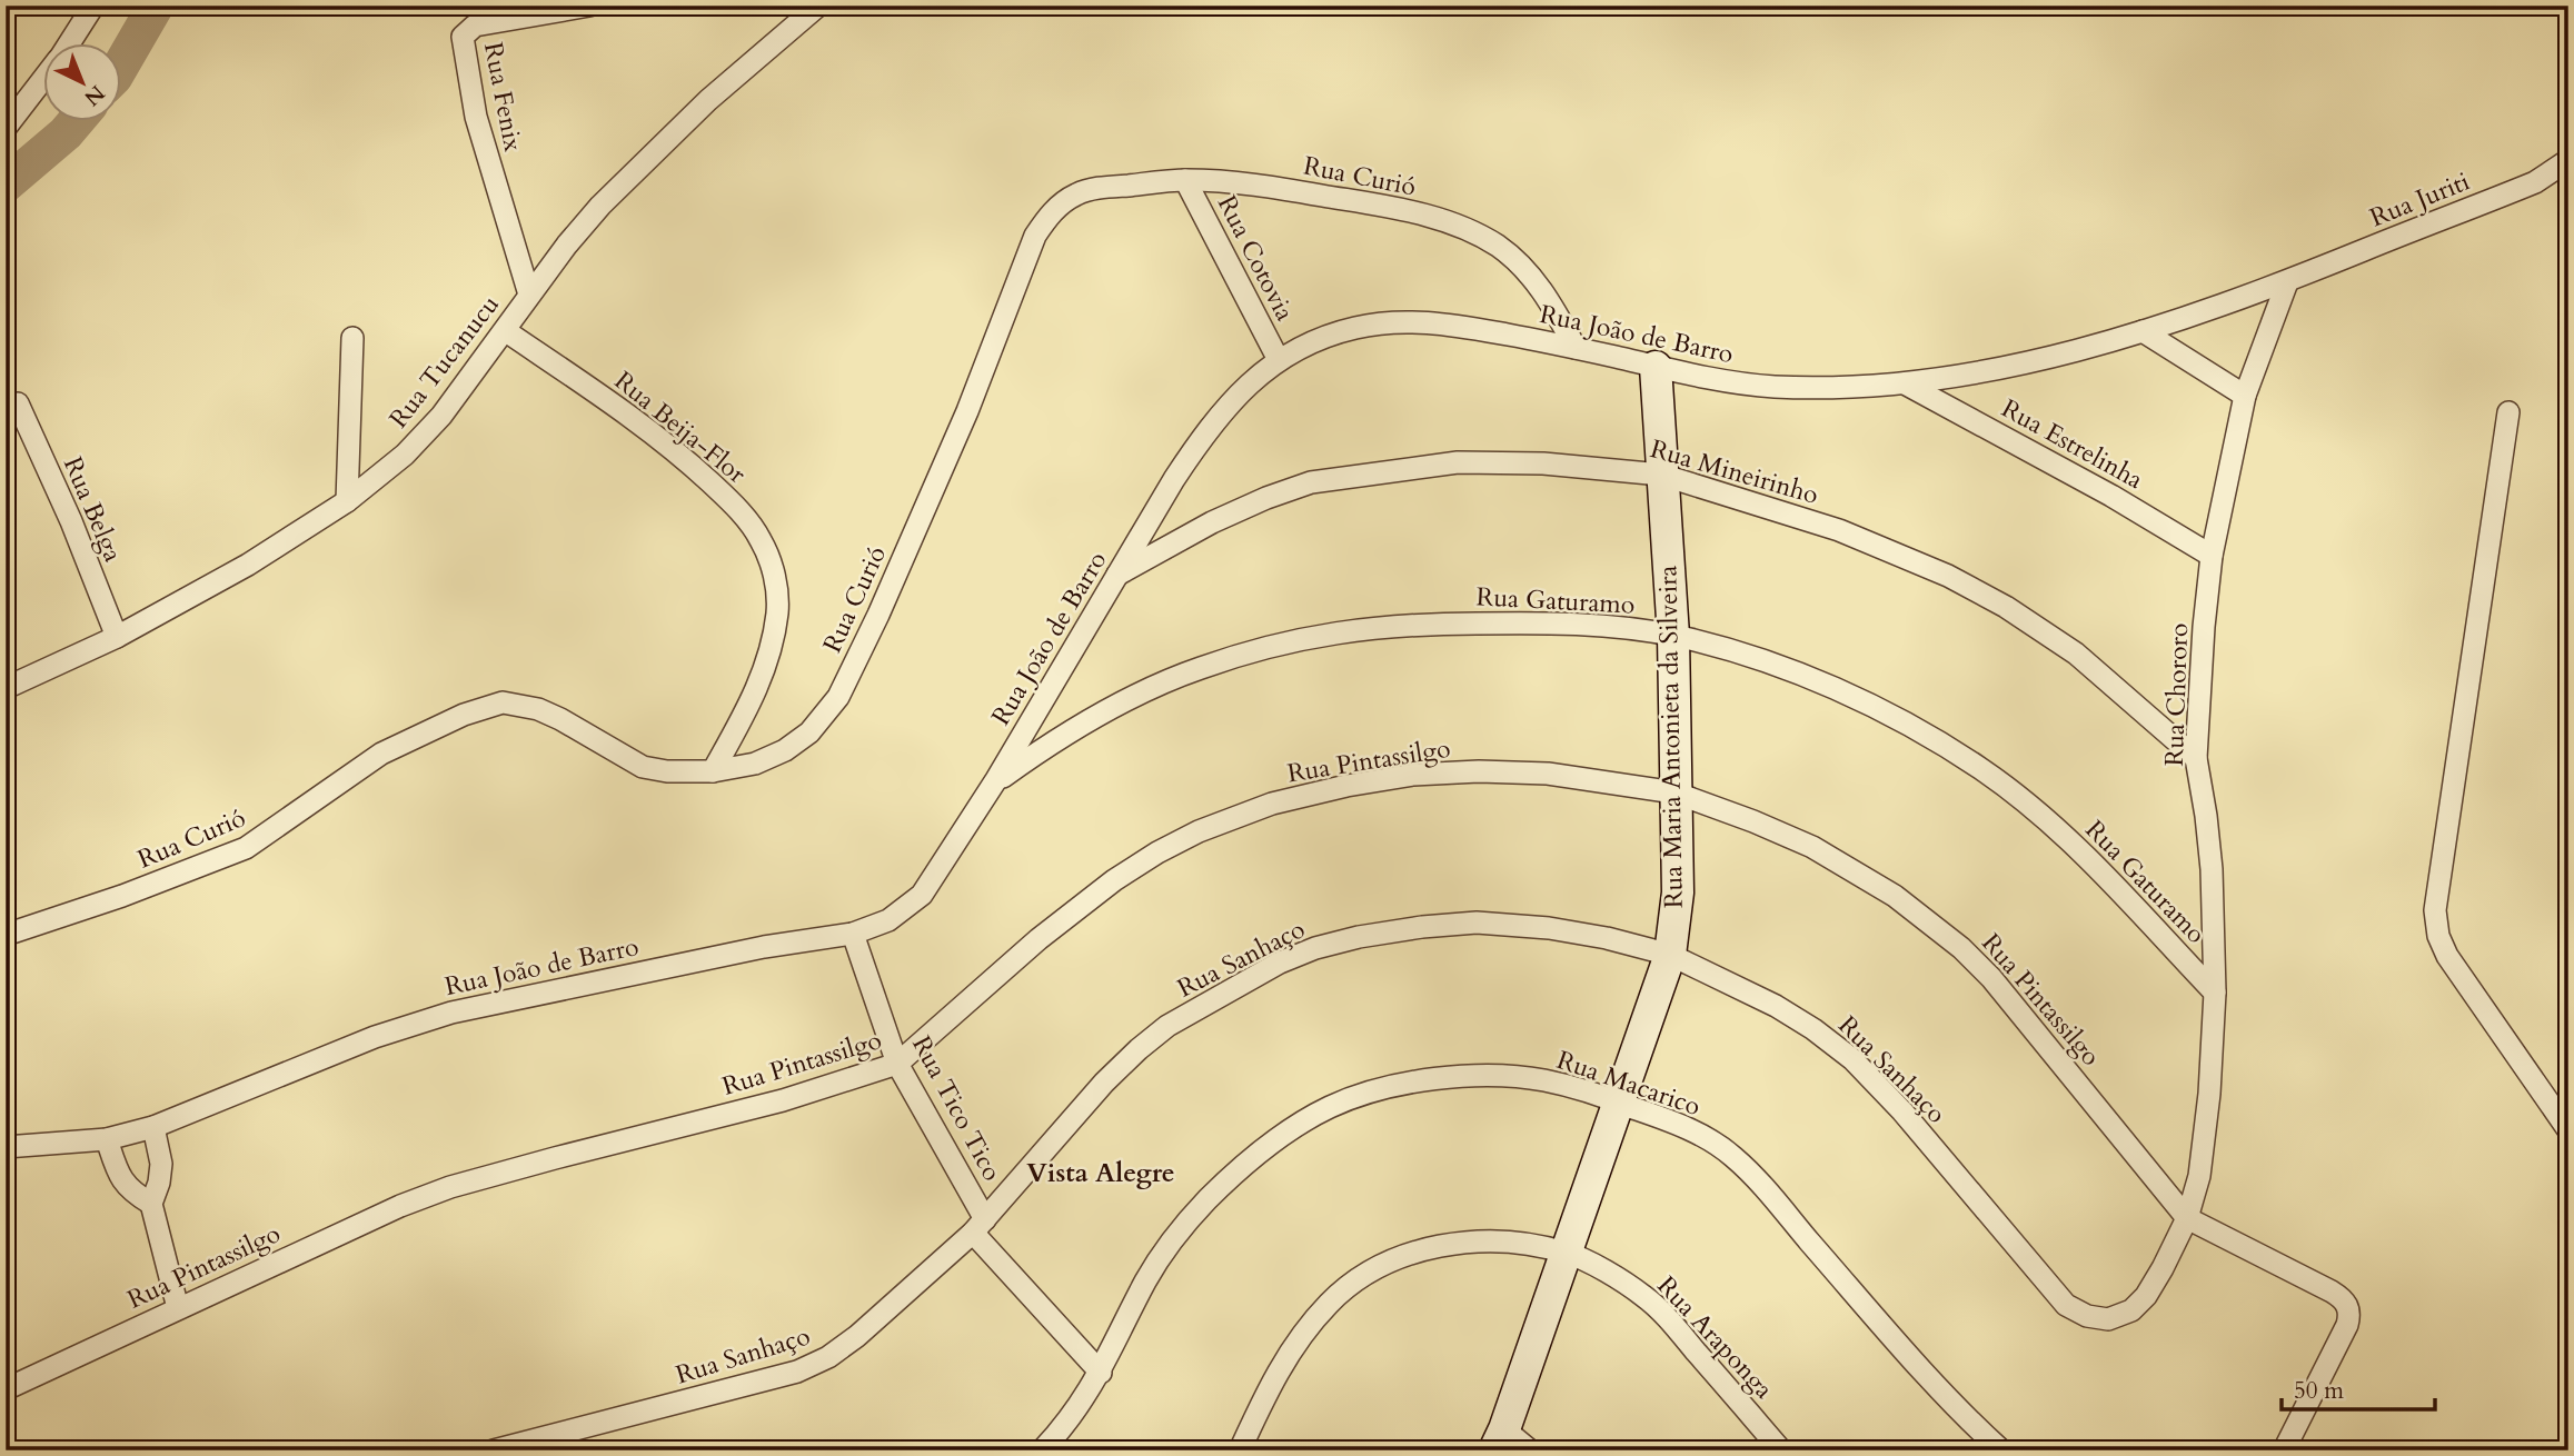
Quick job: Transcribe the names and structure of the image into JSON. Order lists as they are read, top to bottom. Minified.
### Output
{"streets":{"street":["Rua Fenix","Rua Curió","Rua Juriti","Rua Cotovia","Rua João de Barro","Rua Tucanucu","Rua Beija-Flor","Rua Estrelinha","Rua Mineirinho","Rua Belga","Rua Gaturamo","Rua Chororo","Rua Maria Antonieta da Silveira","Rua Pintassilgo","Rua Sanhaço","Rua Macarico","Rua Tico Tico","Rua Araponga"]},"crossings":[["Rua Fenix","Rua Tucanucu"],["Rua Curió","Rua Cotovia"],["Rua Curió","Rua João de Barro"],["Rua Curió","Rua Beija-Flor"],["Rua Juriti","Rua João de Barro"],["Rua Juriti","Rua Chororo"],["Rua Cotovia","Rua João de Barro"],["Rua João de Barro","Rua Estrelinha"],["Rua João de Barro","Rua Mineirinho"],["Rua João de Barro","Rua Gaturamo"],["Rua João de Barro","Rua Chororo"],["Rua João de Barro","Rua Maria Antonieta da Silveira"],["Rua João de Barro","Rua Tico Tico"],["Rua Tucanucu","Rua Beija-Flor"],["Rua Tucanucu","Rua Belga"],["Rua Estrelinha","Rua Chororo"],["Rua Mineirinho","Rua Chororo"],["Rua Mineirinho","Rua Maria Antonieta da Silveira"],["Rua Gaturamo","Rua Chororo"],["Rua Gaturamo","Rua Maria Antonieta da Silveira"],["Rua Chororo","Rua Pintassilgo"],["Rua Chororo","Rua Sanhaço"],["Rua Maria Antonieta da Silveira","Rua Pintassilgo"],["Rua Maria Antonieta da Silveira","Rua Sanhaço"],["Rua Maria Antonieta da Silveira","Rua Macarico"],["Rua Maria Antonieta da Silveira","Rua Araponga"],["Rua Pintassilgo","Rua Tico Tico"],["Rua Sanhaço","Rua Tico Tico"],["Rua Macarico","Rua Tico Tico"]],"districts":["Vista Alegre"],"scale_bar":"50 m","north":"bottom right"}
